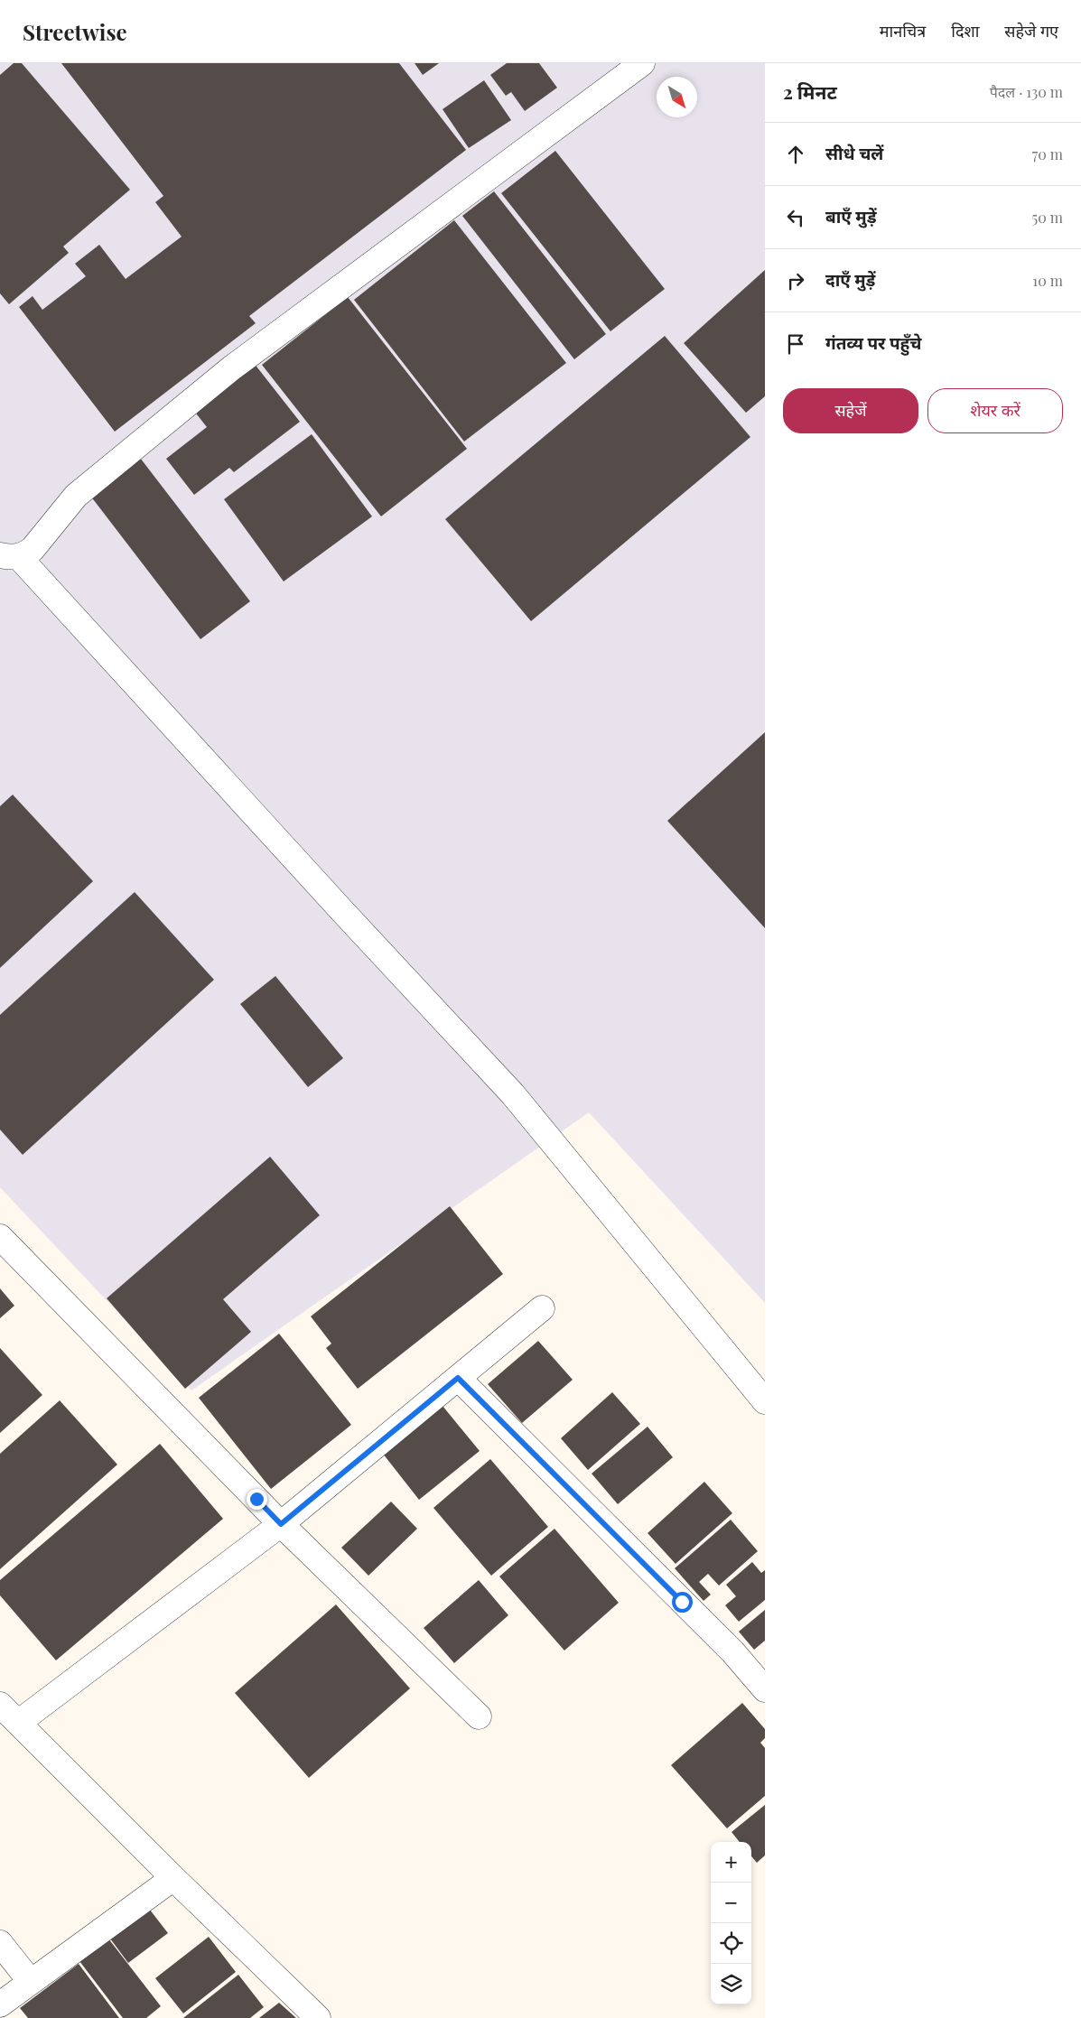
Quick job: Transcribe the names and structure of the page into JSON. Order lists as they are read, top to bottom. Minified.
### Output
{"north":"bottom right","page":{"header":"Streetwise","nav":["मानचित्र","दिशा","सहेजे गए"],"heading":["2 मिनट","पैदल · 130 m"],"list":[["सीधे चलें","70 m"],["बाएँ मुड़ें","50 m"],["दाएँ मुड़ें","10 m"],"गंतव्य पर पहुँचे"],"buttons":["सहेजें","शेयर करें"],"map_buttons":["+","−"]}}
